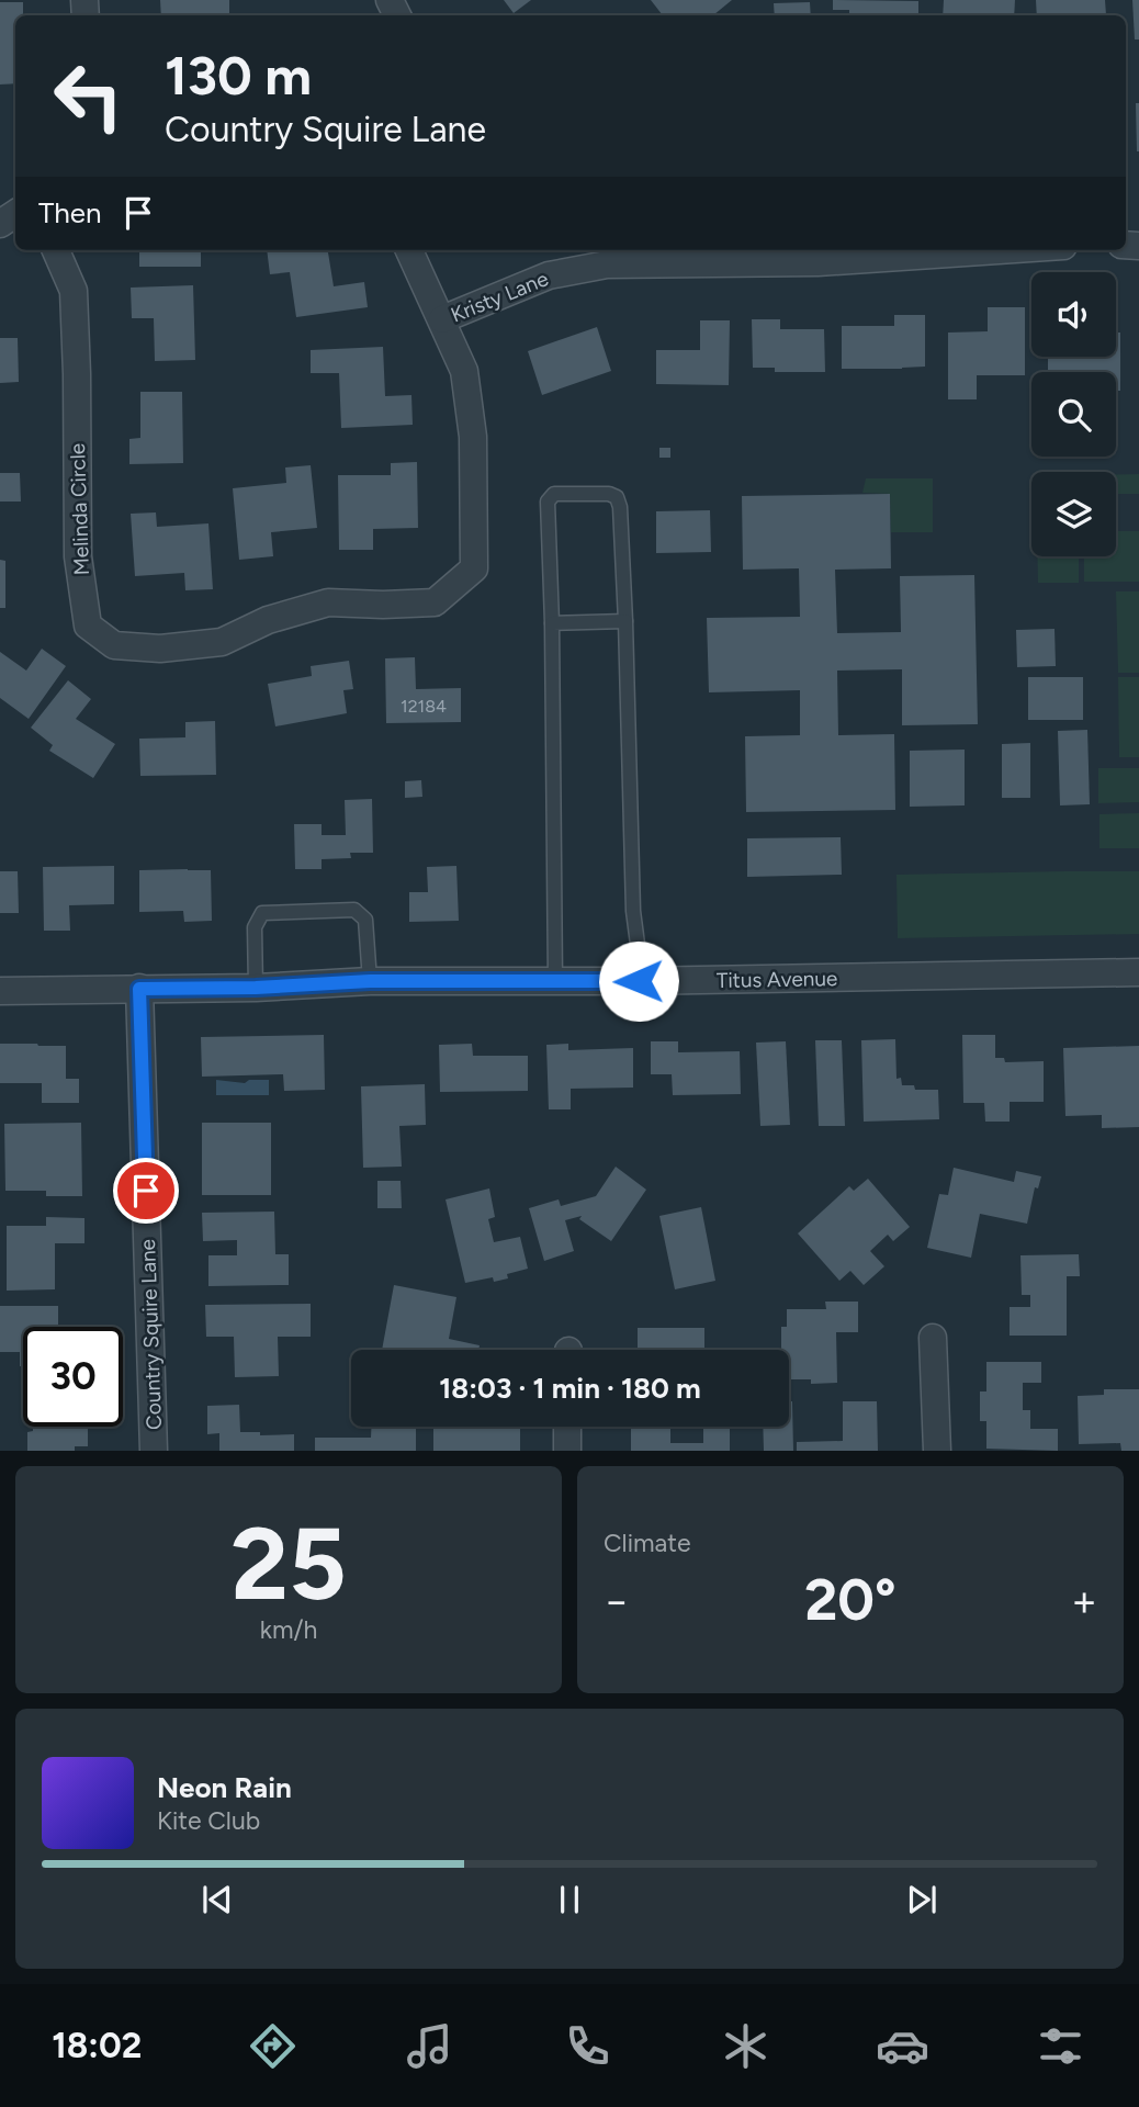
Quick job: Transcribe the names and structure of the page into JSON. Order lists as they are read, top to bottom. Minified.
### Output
{"streets":{"street":["Kristy Lane","Melinda Circle","Titus Avenue","Country Squire Lane"]},"crossings":[["Kristy Lane","Melinda Circle"],["Titus Avenue","Country Squire Lane"]],"house_numbers":["12184"],"page":{"turn":["130 m","Country Squire Lane"],"then":"Then","limit":"30","trip":"18:03 · 1 min · 180 m","tile":[["25","km/h"],"Climate"],"heat":["−","20°","+"],"song":["Neon Rain","Kite Club"],"tabs":"18:02"}}
